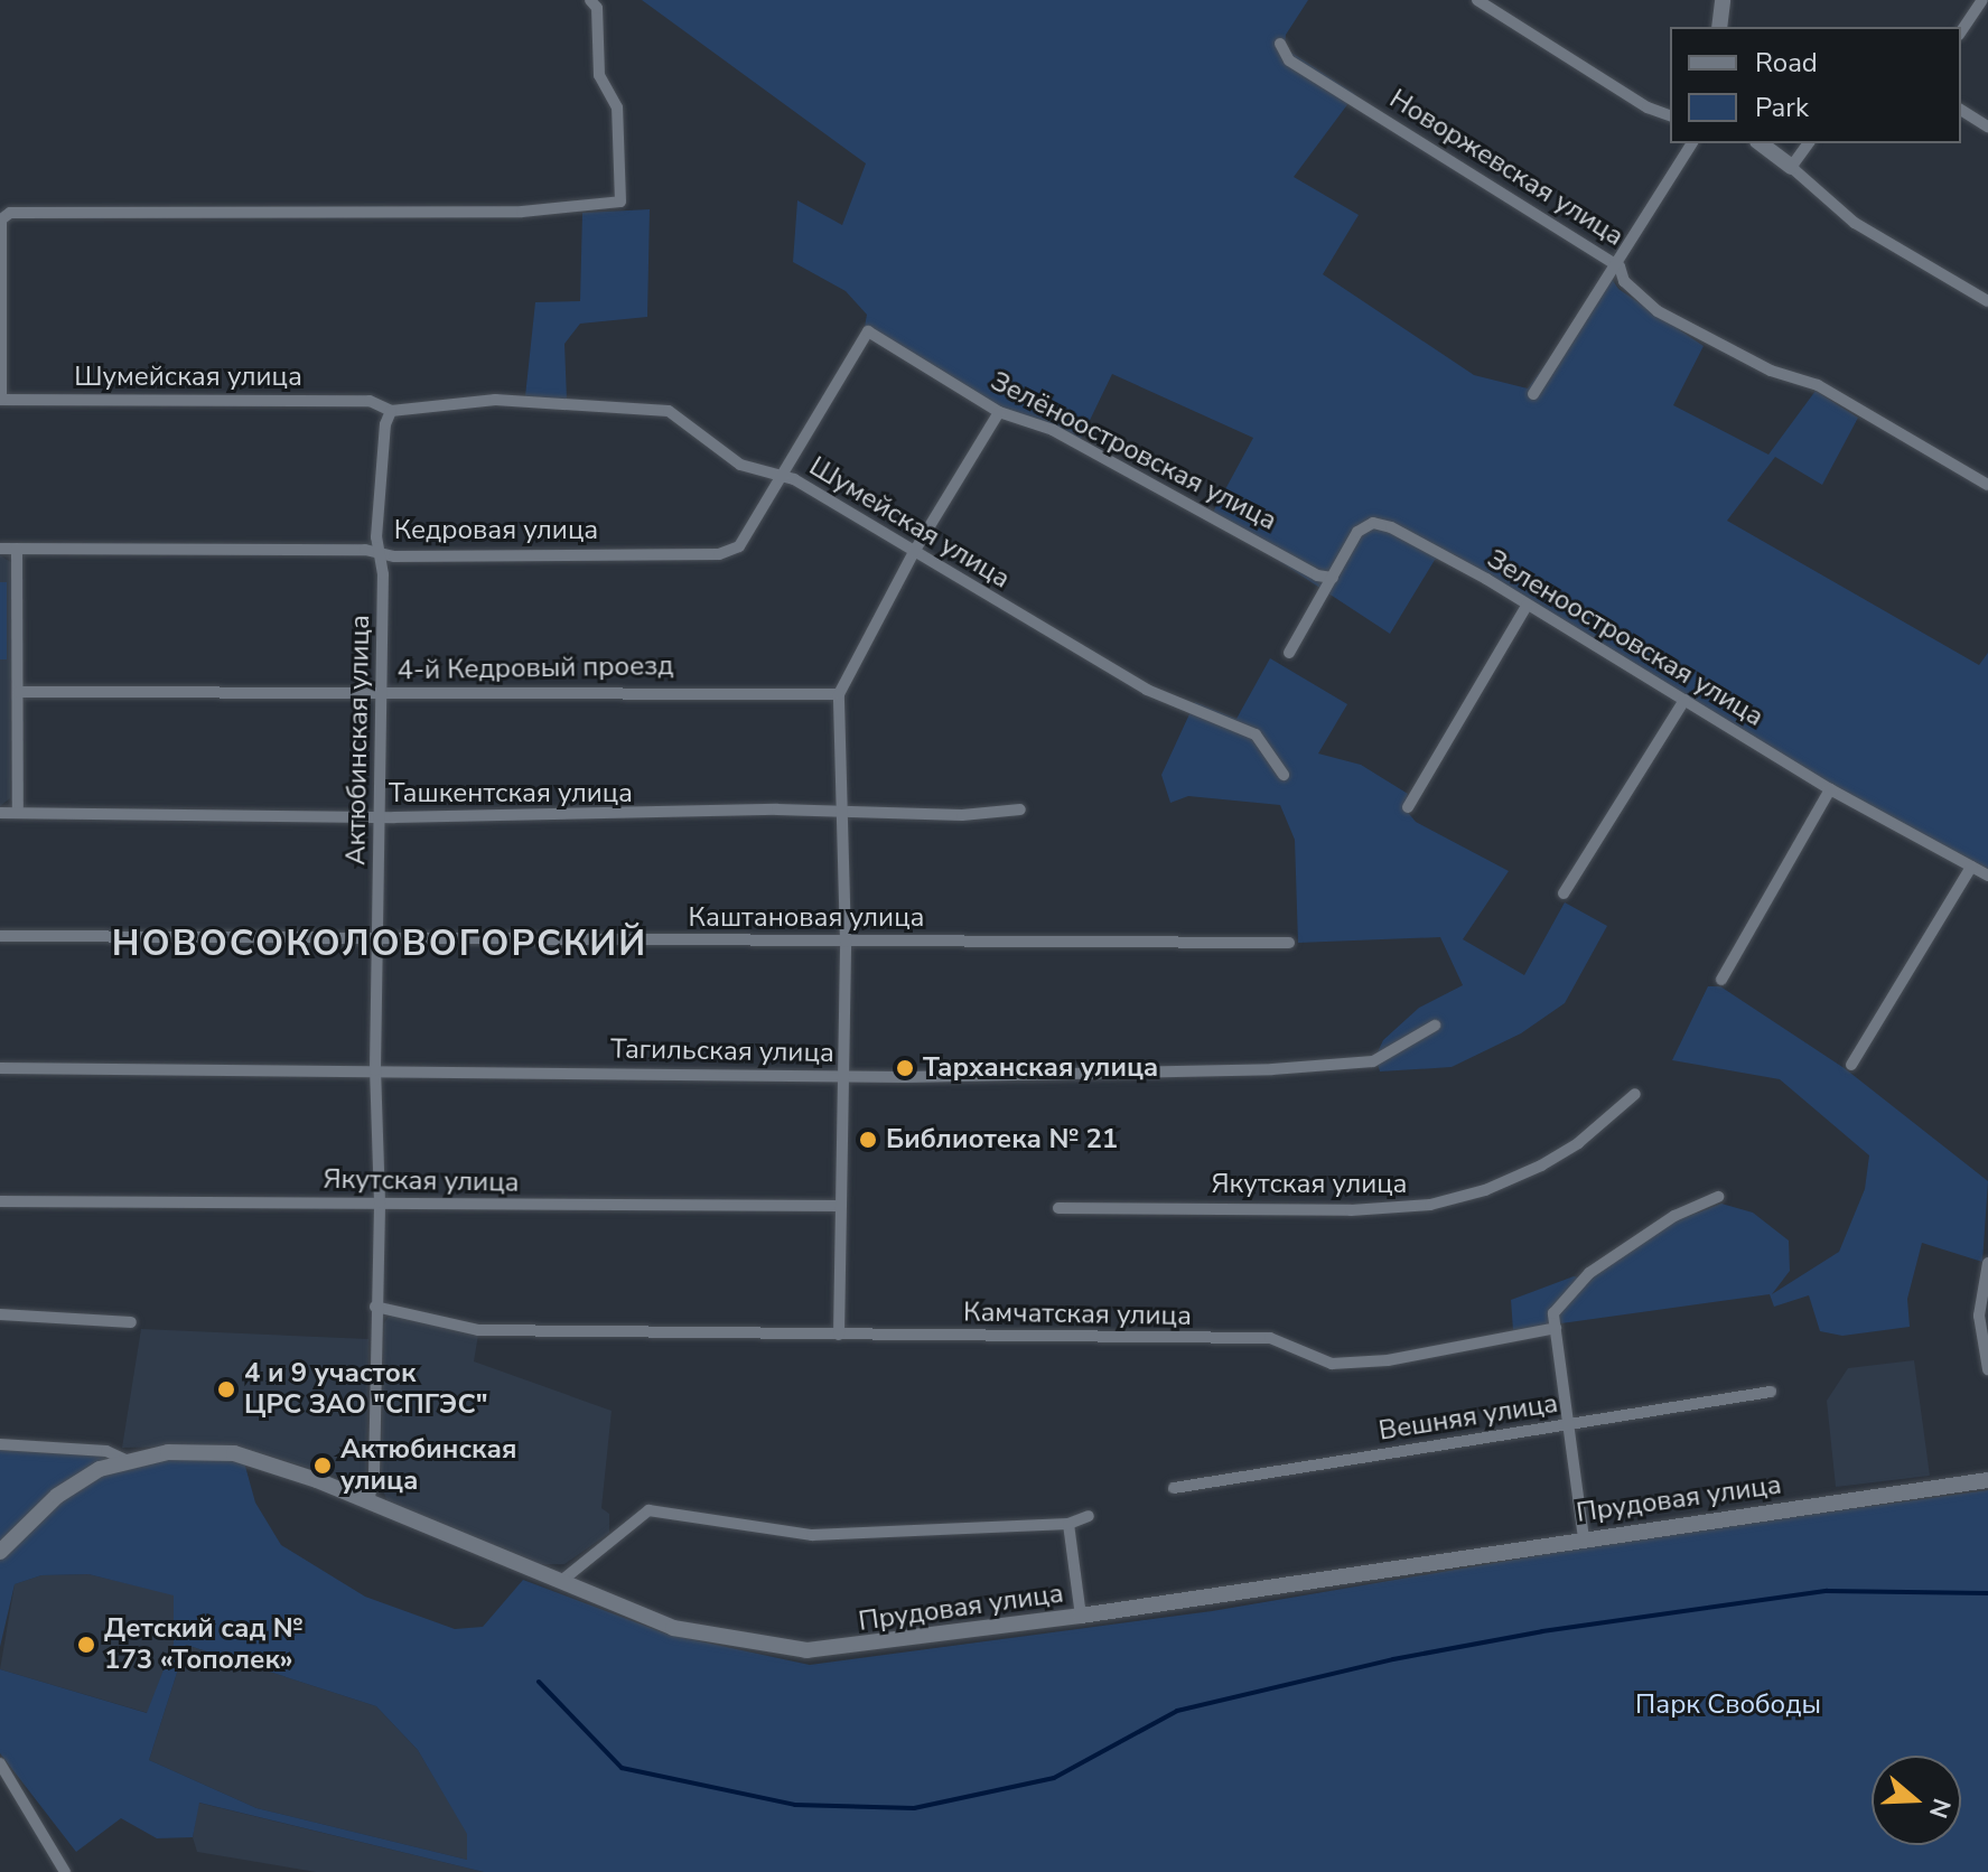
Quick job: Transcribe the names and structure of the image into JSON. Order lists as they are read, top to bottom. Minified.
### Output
{"streets":{"main road":["Прудовая улица"],"street":["Новоржевская улица","Шумейская улица","Зелёноостровская улица","Кедровая улица","Зеленоостровская улица","4-й Кедровый проезд","Актюбинская улица","Ташкентская улица","Каштановая улица","Тагильская улица","Якутская улица","Камчатская улица","Вешняя улица"]},"crossings":[["Шумейская улица","Кедровая улица"],["Шумейская улица","Актюбинская улица"],["Зелёноостровская улица","Кедровая улица"],["Зелёноостровская улица","Зеленоостровская улица"],["Кедровая улица","Актюбинская улица"],["4-й Кедровый проезд","Актюбинская улица"],["Актюбинская улица","Ташкентская улица"],["Актюбинская улица","Каштановая улица"],["Актюбинская улица","Тагильская улица"],["Актюбинская улица","Якутская улица"],["Актюбинская улица","Камчатская улица"],["Актюбинская улица","Прудовая улица"]],"districts":["НОВОСОКОЛОВОГОРСКИЙ"],"parks":["Парк Свободы"],"places":["Тарханская улица","Библиотека № 21","4 и 9 участок ЦРС ЗАО \"СПГЭС\"","Актюбинская улица","Детский сад № 173 «Тополек»"],"legend":["Road","Park"],"north":"right"}
